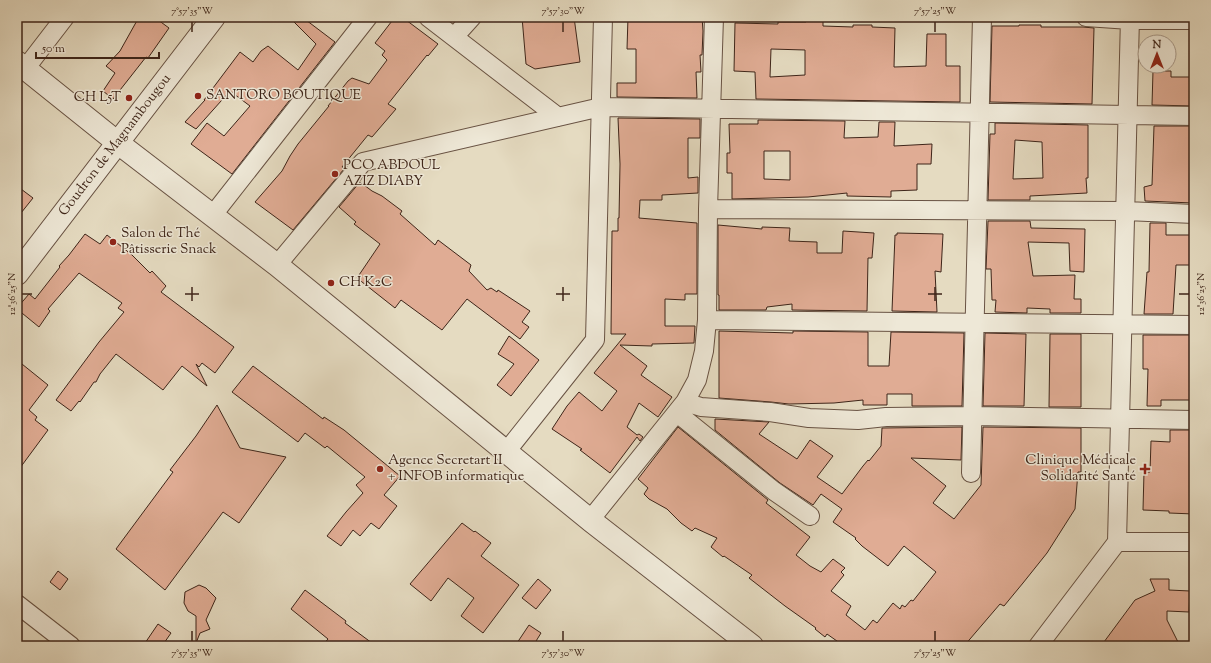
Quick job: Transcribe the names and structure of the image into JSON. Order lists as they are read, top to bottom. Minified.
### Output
{"streets":{"street":["Goudron de Magnambougou"]},"places":{"other":["SANTORO BOUTIQUE","CH L5T","PCO ABDOUL AZIZ DIABY","Salon de Thé Pâtisserie Snack","CH K2C","Agence Secretart II + INFOB informatique"],"health":["Clinique Médicale Solidarité Santé"]},"scale_bar":"50 m","north":"top","coordinates":["7°57'35\"W","7°57'30\"W","7°57'25\"W","12°36'25\"N"]}
